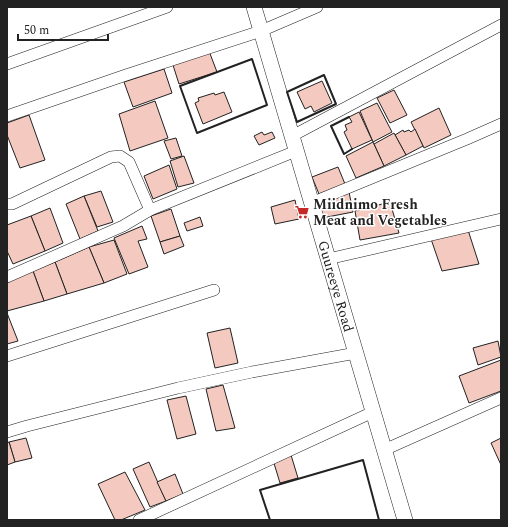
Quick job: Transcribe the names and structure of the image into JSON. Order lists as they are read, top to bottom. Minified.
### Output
{"streets":{"street":["Guureeye Road"]},"places":{"supermarket":["Miidnimo Fresh Meat and Vegetables"]},"scale_bar":"50 m"}
